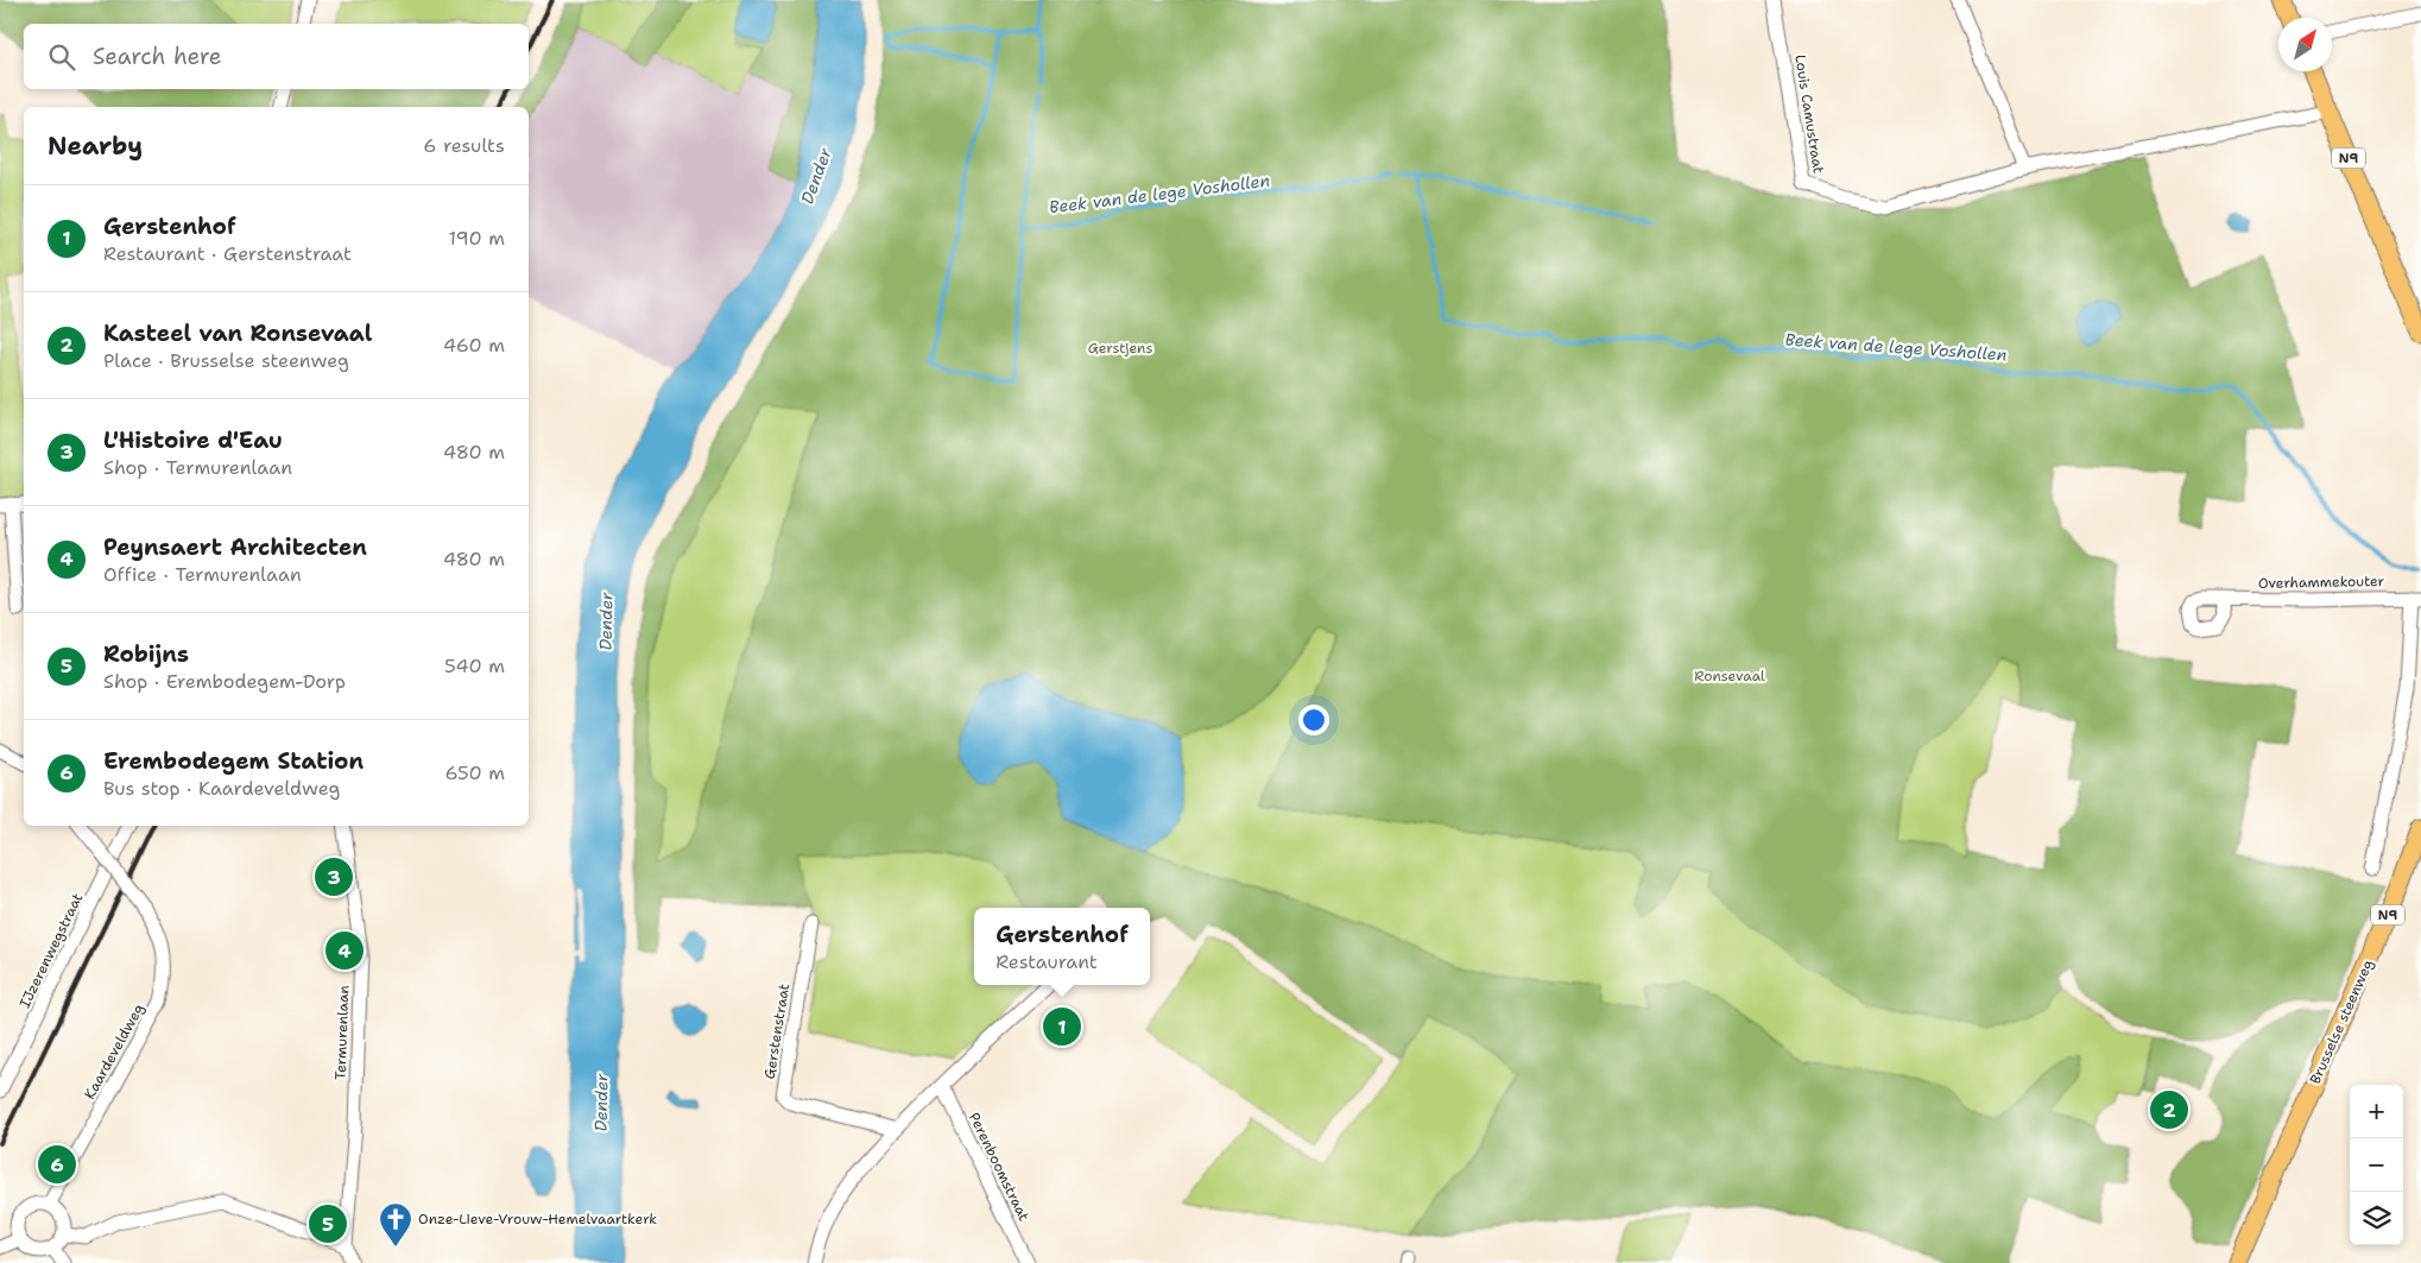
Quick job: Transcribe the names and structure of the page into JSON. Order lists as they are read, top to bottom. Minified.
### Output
{"streets":{"main road":["N9","Brusselse steenweg"],"street":["Louis Camustraat","Overhammekouter","IJzerenwegstraat","Gerstenstraat","Termurenlaan","Kaardeveldweg","Perenboomstraat"]},"crossings":[["Louis Camustraat","N9"]],"water":["Dender","Beek van de lege Voshollen"],"parks":["Gerstjens","Ronsevaal"],"places":{"church":["Onze-Lieve-Vrouw-Hemelvaartkerk"]},"north":"top right","page":{"search":"Search here","heading":["Nearby","6 results"],"list":[{"mark":"1","name":"Gerstenhof","note":"Restaurant · Gerstenstraat","value":"190 m"},{"mark":"2","name":"Kasteel van Ronsevaal","note":"Place · Brusselse steenweg","value":"460 m"},{"mark":"3","name":"L'Histoire d'Eau","note":"Shop · Termurenlaan","value":"480 m"},{"mark":"4","name":"Peynsaert Architecten","note":"Office · Termurenlaan","value":"480 m"},{"mark":"5","name":"Robijns","note":"Shop · Erembodegem-Dorp","value":"540 m"},{"mark":"6","name":"Erembodegem Station","note":"Bus stop · Kaardeveldweg","value":"650 m"}],"pins":["3","4","1","2","6","5"],"popup":["Gerstenhof","Restaurant"],"map_buttons":["+","−"]}}
